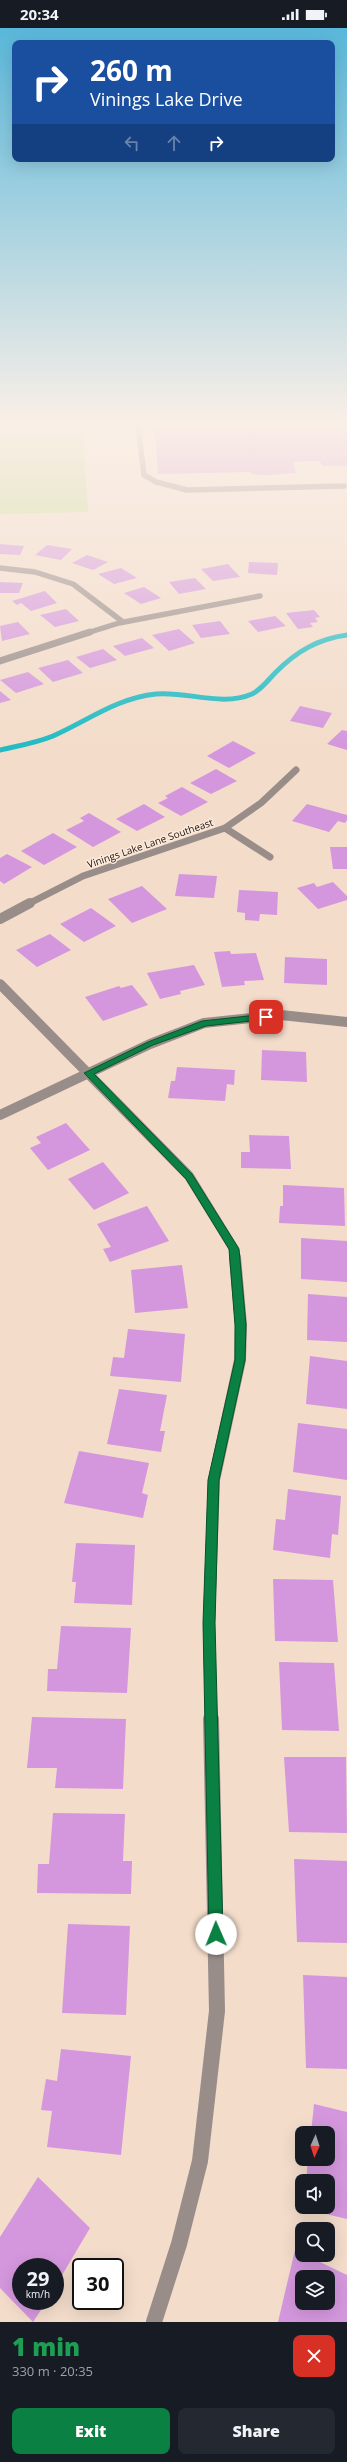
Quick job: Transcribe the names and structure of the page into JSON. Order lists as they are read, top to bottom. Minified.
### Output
{"streets":{"street":["Vinings Lake Lane Southeast"]},"north":"bottom","page":{"status":"20:34","turn":["260 m","Vinings Lake Drive"],"speed":"29 km/h","limit":"30","heading":["1 min","330 m · 20:35"],"buttons":["Exit","Share"]}}
